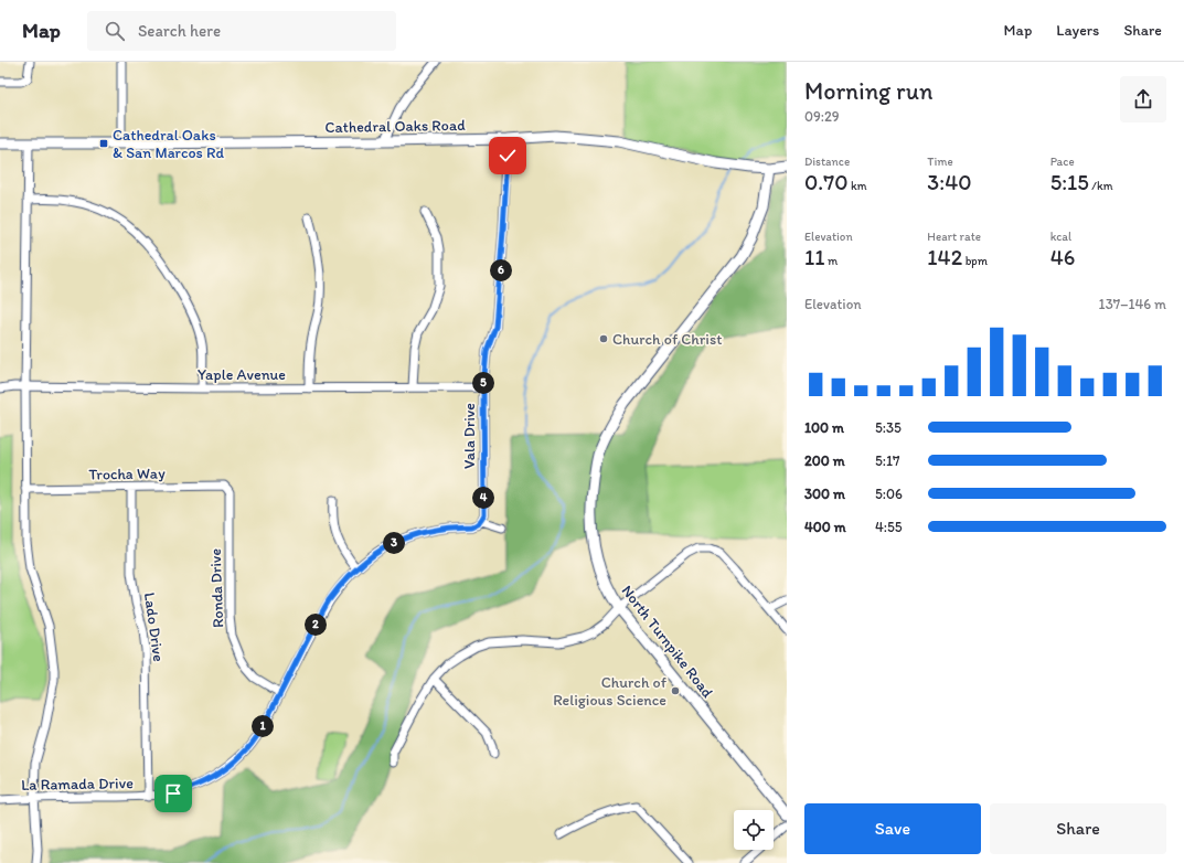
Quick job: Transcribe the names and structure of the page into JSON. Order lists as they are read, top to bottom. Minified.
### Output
{"streets":{"main road":["Cathedral Oaks Road","North Turnpike Road"],"street":["Yaple Avenue","Vala Drive","Trocha Way","Ronda Drive","Lado Drive","La Ramada Drive"]},"crossings":[["Cathedral Oaks Road","Vala Drive"],["Cathedral Oaks Road","North Turnpike Road"],["Yaple Avenue","Vala Drive"],["Vala Drive","La Ramada Drive"],["Trocha Way","Ronda Drive"],["Trocha Way","Lado Drive"],["Ronda Drive","La Ramada Drive"],["Lado Drive","La Ramada Drive"]],"places":{"transit":["Cathedral Oaks & San Marcos Rd"],"other":["Church of Christ","Church of Religious Science"]},"page":{"header":"Map","search":"Search here","nav":["Map","Layers","Share"],"heading":["Morning run","09:29"],"stats":[["Distance","0.70 km"],["Time","3:40"],["Pace","5:15 /km"],["Elevation","11 m"],["Heart rate","142 bpm"],["kcal","46"]],"pins":["6","5","4","3","2","1"],"chart":["Elevation","137–146 m"],"list":[{"name":"100 m","note":"5:35"},{"name":"200 m","note":"5:17"},{"name":"300 m","note":"5:06"},{"name":"400 m","note":"4:55"}],"buttons":["Save","Share"]}}
